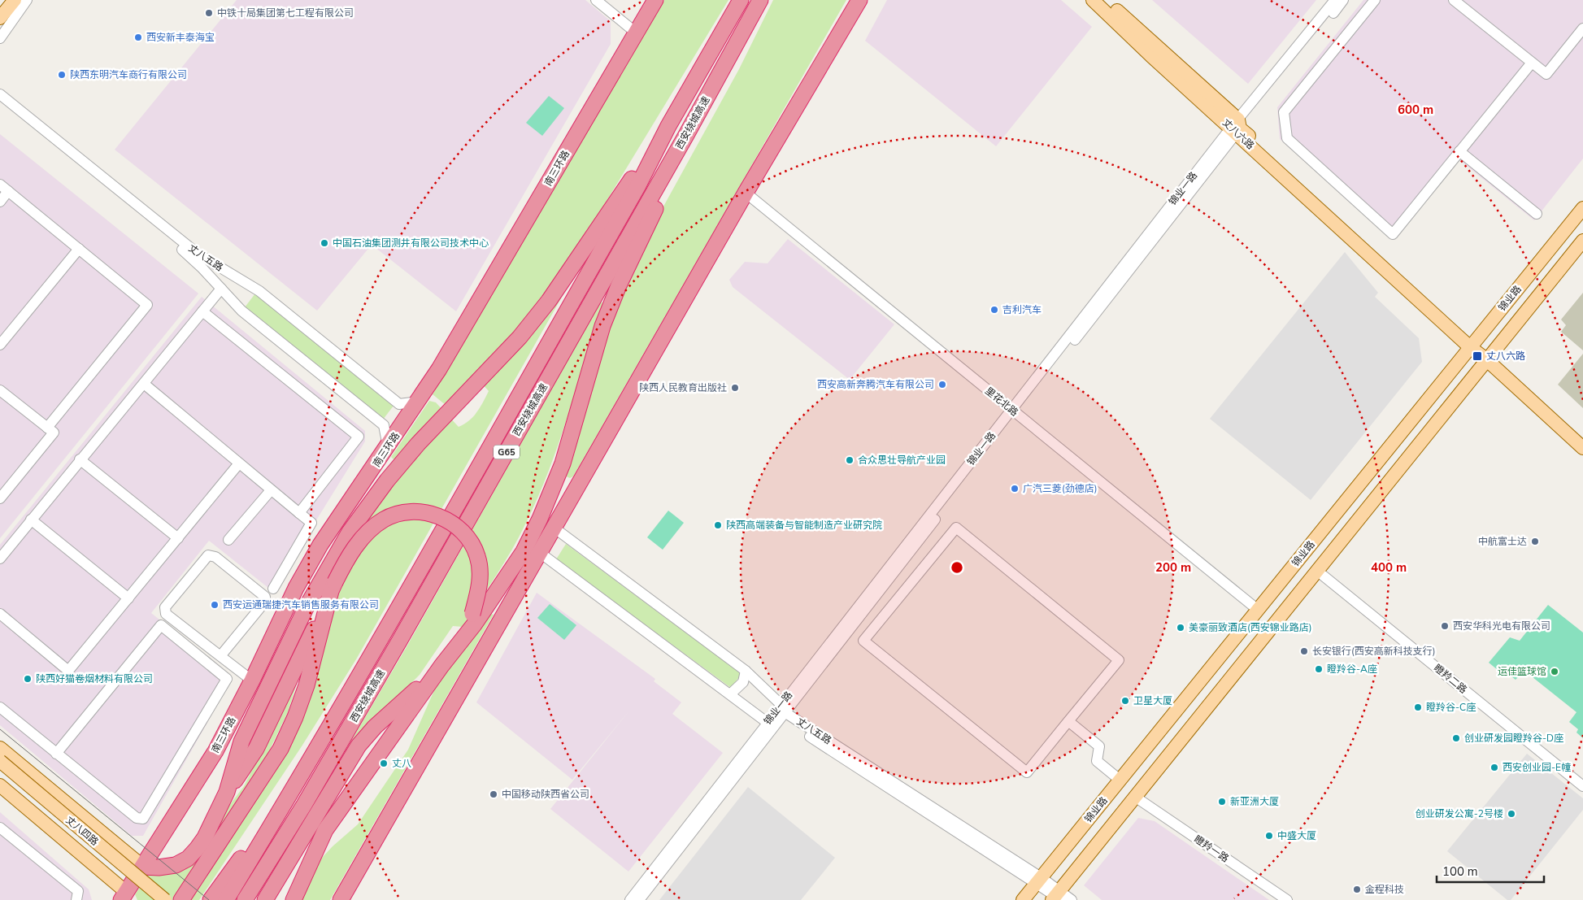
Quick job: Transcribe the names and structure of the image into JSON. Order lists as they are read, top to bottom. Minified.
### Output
{"streets":{"highway":["西安绕城高速","南三环路","G65"],"main road":["丈八六路","锦业路","丈八四路"],"street":["锦业一路","丈八五路","里花北路","瞪羚二路","瞪羚一路"]},"crossings":[["丈八六路","锦业一路"],["丈八六路","锦业路"],["南三环路","丈八五路"],["锦业一路","丈八五路"],["锦业一路","里花北路"],["丈八五路","锦业路"],["锦业路","里花北路"],["锦业路","瞪羚二路"],["锦业路","瞪羚一路"]],"places":{"other":["中铁十局集团第七工程有限公司","西安新丰泰海宝","陕西东明汽车商行有限公司","中国石油集团测井有限公司技术中心","吉利汽车","西安高新奔腾汽车有限公司","陕西人民教育出版社","合众思壮导航产业园","广汽三菱(劲德店)","陕西高端装备与智能制造产业研究院","中航富士达","西安运通瑞捷汽车销售服务有限公司","西安华科光电有限公司","美豪丽致酒店(西安锦业路店)","长安银行(西安高新科技支行)","瞪羚谷-A座","运佳篮球馆","陕西好猫卷烟材料有限公司","卫星大厦","瞪羚谷-C座","创业研发园瞪羚谷-D座","丈八","西安创业园-E幢","中国移动陕西省公司","新亚洲大厦","创业研发公寓-2号楼","中盛大厦","金程科技"],"transit":["丈八六路"]},"scale_bar":"100 m","rings":["600 m","200 m","400 m"]}
